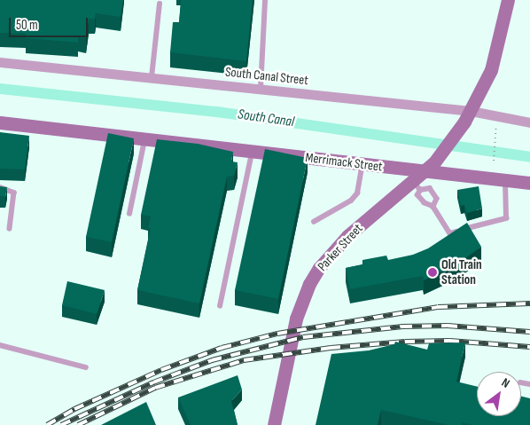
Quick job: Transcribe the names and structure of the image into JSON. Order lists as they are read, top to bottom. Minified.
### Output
{"streets":{"main road":["Merrimack Street","Parker Street"],"street":["South Canal Street"]},"crossings":[["South Canal Street","Parker Street"],["Merrimack Street","Parker Street"]],"water":["South Canal"],"places":["Old Train Station"],"scale_bar":"50 m","north":"top right"}
